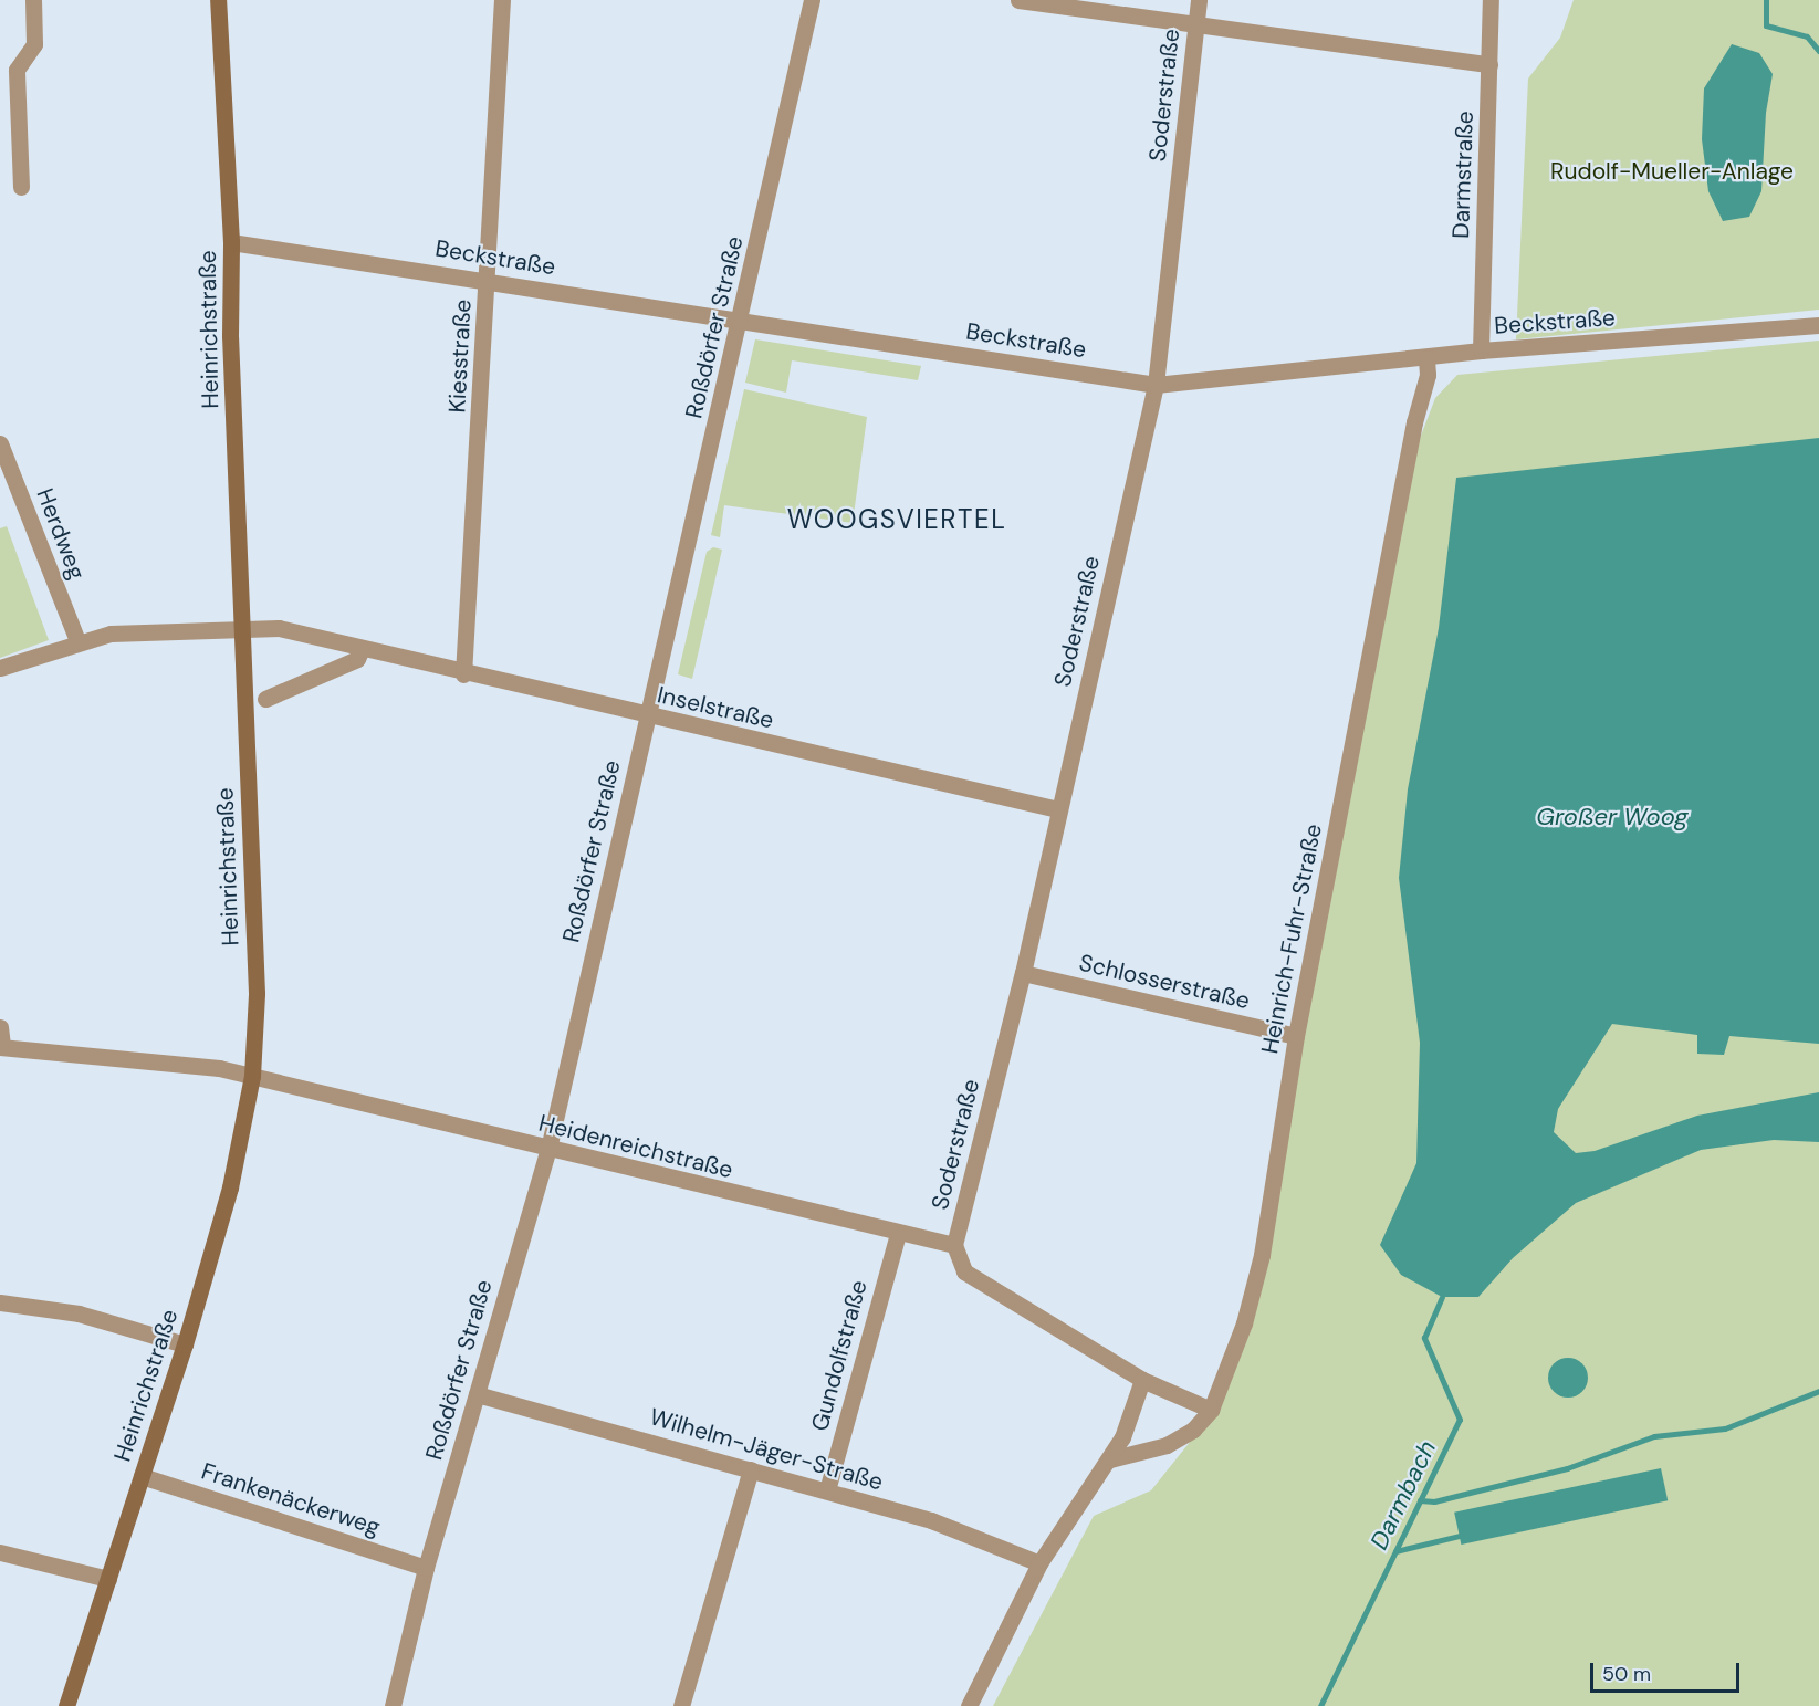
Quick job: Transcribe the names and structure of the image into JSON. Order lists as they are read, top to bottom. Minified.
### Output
{"streets":{"main road":["Heinrichstraße"],"street":["Soderstraße","Darmstraße","Beckstraße","Roßdörfer Straße","Kiesstraße","Herdweg","Inselstraße","Heinrich-Fuhr-Straße","Schlosserstraße","Heidenreichstraße","Gundolfstraße","Wilhelm-Jäger-Straße","Frankenäckerweg"]},"crossings":[["Soderstraße","Beckstraße"],["Soderstraße","Inselstraße"],["Soderstraße","Schlosserstraße"],["Soderstraße","Heidenreichstraße"],["Darmstraße","Beckstraße"],["Beckstraße","Roßdörfer Straße"],["Beckstraße","Heinrichstraße"],["Beckstraße","Kiesstraße"],["Beckstraße","Heinrich-Fuhr-Straße"],["Roßdörfer Straße","Inselstraße"],["Roßdörfer Straße","Heidenreichstraße"],["Roßdörfer Straße","Wilhelm-Jäger-Straße"],["Roßdörfer Straße","Frankenäckerweg"],["Heinrichstraße","Inselstraße"],["Heinrichstraße","Heidenreichstraße"],["Heinrichstraße","Frankenäckerweg"],["Kiesstraße","Inselstraße"],["Herdweg","Inselstraße"],["Heinrich-Fuhr-Straße","Schlosserstraße"],["Heidenreichstraße","Gundolfstraße"],["Gundolfstraße","Wilhelm-Jäger-Straße"]],"districts":["WOOGSVIERTEL"],"water":["Großer Woog","Darmbach"],"parks":["Rudolf-Mueller-Anlage"],"scale_bar":"50 m"}
